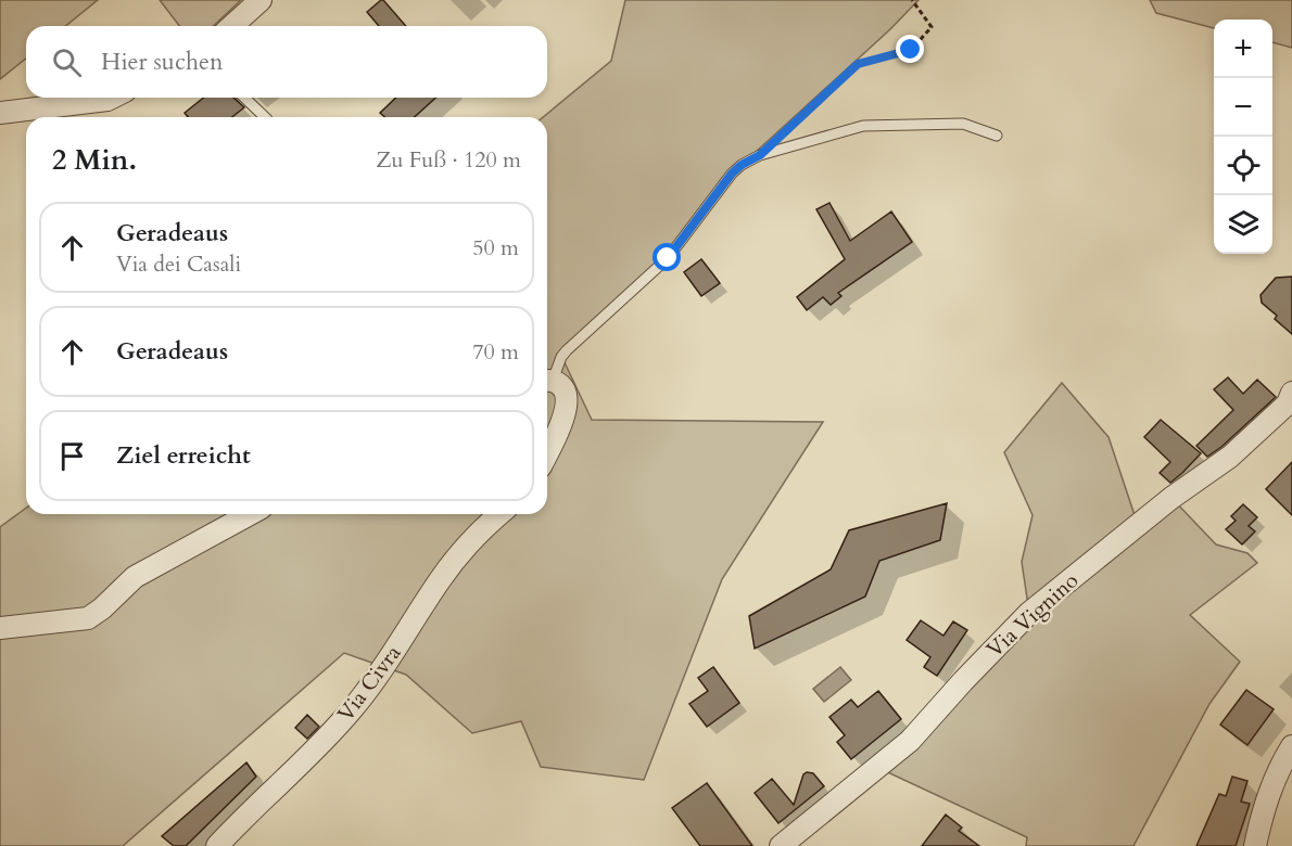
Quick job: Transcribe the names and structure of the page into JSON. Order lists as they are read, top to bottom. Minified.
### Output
{"streets":{"street":["Via Vignino","Via Civra"]},"page":{"map_buttons":["+","−"],"search":"Hier suchen","heading":["2 Min.","Zu Fuß · 120 m"],"list":[["Geradeaus","Via dei Casali","50 m"],["Geradeaus","70 m"],"Ziel erreicht"]}}
